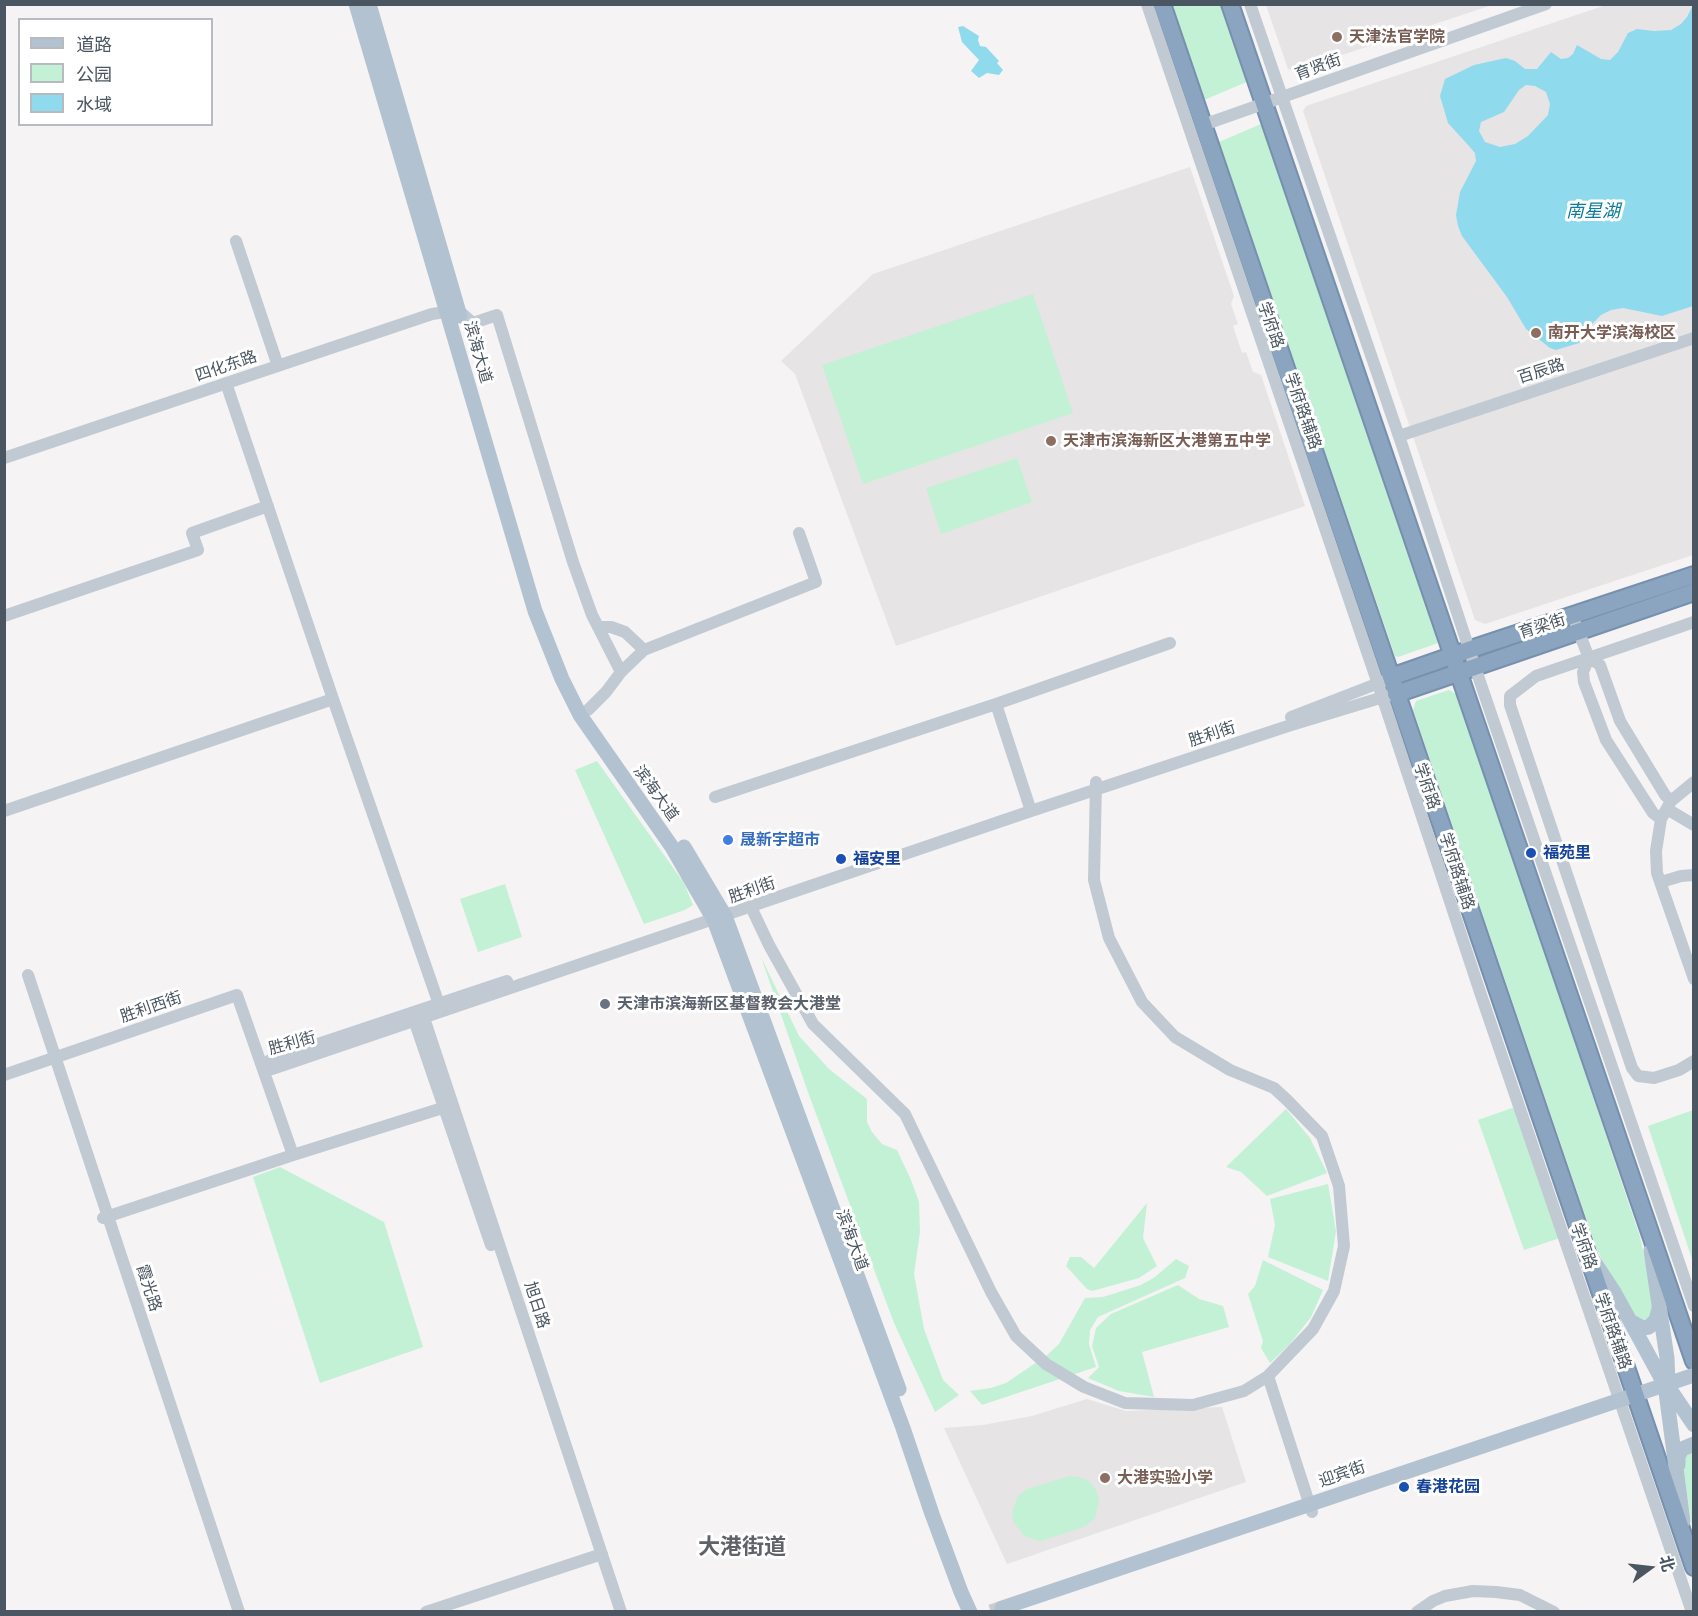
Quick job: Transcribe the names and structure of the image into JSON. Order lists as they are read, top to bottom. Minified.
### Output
{"streets":{"highway":["学府路","育梁街"],"main road":["滨海大道","迎宾街"],"street":["育贤街","四化东路","百辰路","学府路辅路","胜利街","胜利西街","霞光路","旭日路"]},"crossings":[["育贤街","学府路"],["学府路","学府路辅路"],["学府路","育梁街"],["学府路","胜利街"],["学府路","迎宾街"],["滨海大道","四化东路"],["滨海大道","胜利街"],["学府路辅路","育梁街"],["学府路辅路","胜利街"],["学府路辅路","迎宾街"],["育梁街","胜利街"],["胜利街","胜利西街"],["胜利街","旭日路"],["胜利西街","霞光路"]],"districts":["大港街道"],"water":["南星湖"],"places":["天津法官学院","南开大学滨海校区","天津市滨海新区大港第五中学","晟新宇超市","福苑里","福安里","天津市滨海新区基督教会大港堂","大港实验小学","春港花园"],"legend":["道路","公园","水域"],"north":"right"}
